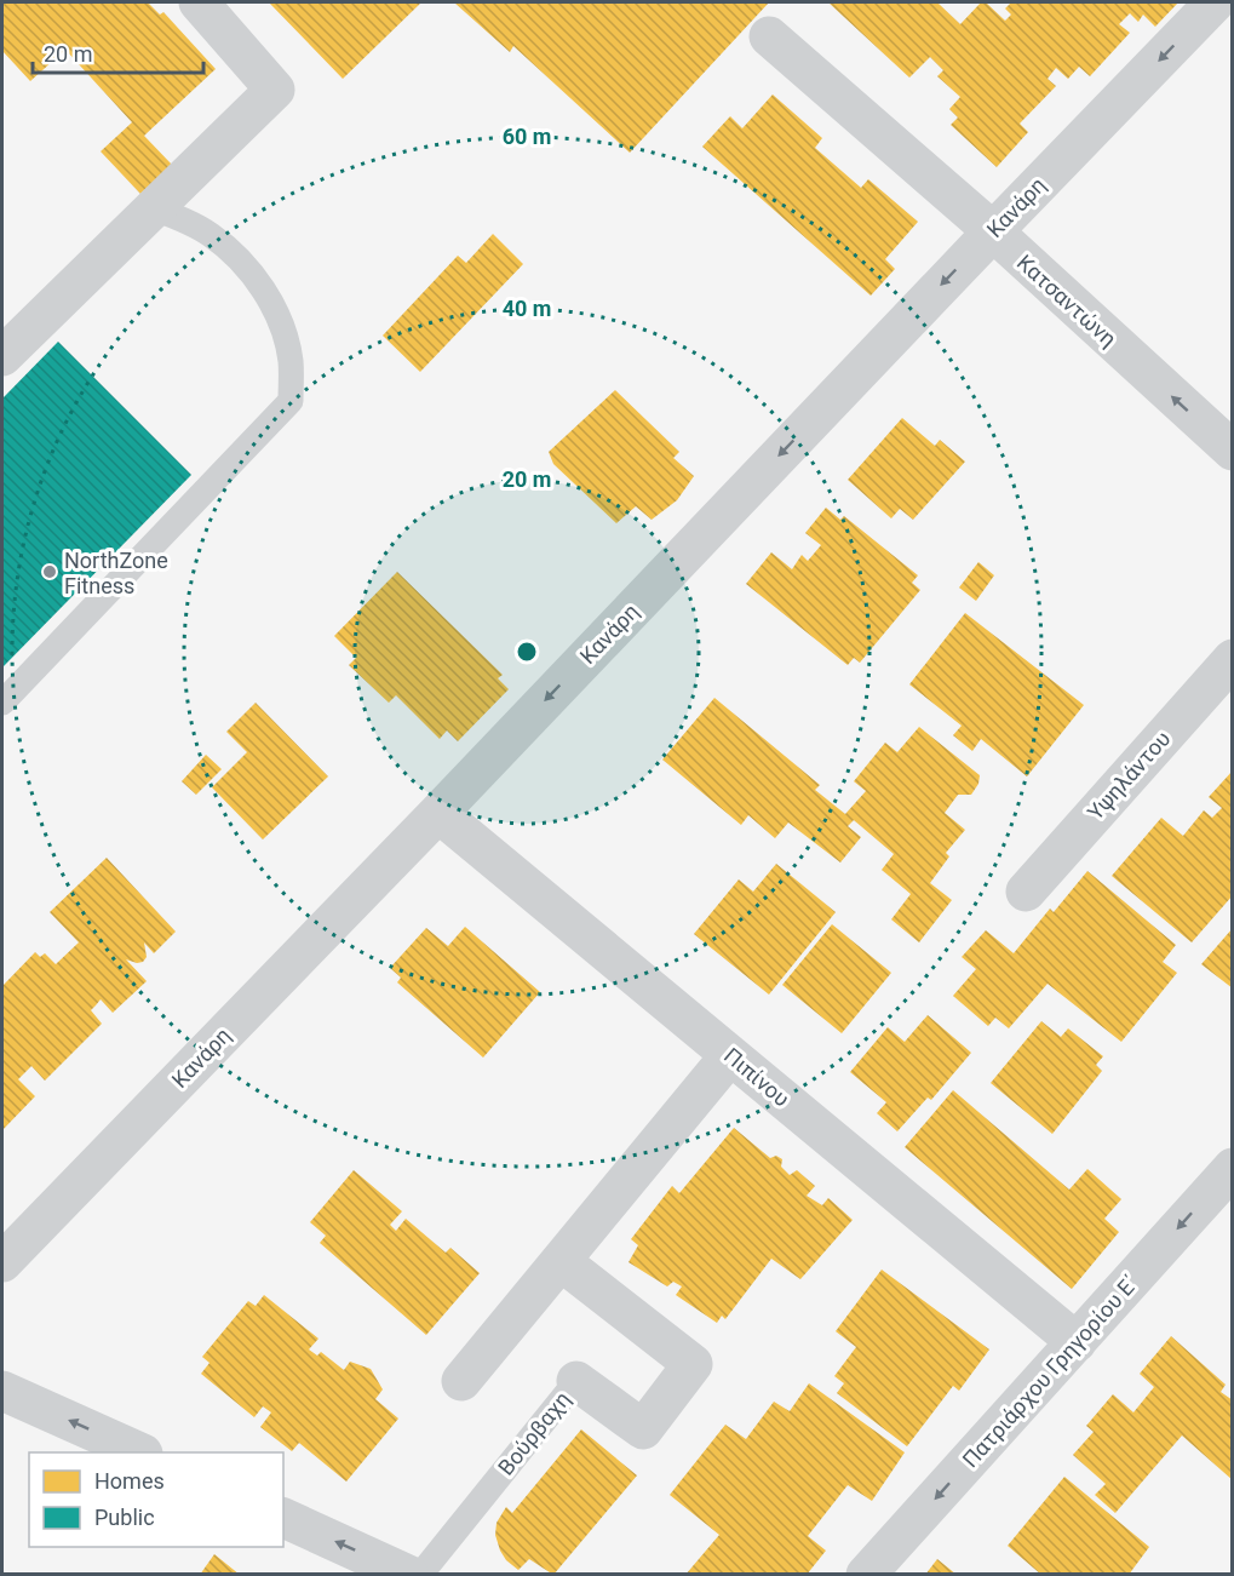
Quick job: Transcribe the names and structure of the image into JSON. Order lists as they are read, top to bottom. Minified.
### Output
{"streets":{"street":["Κανάρη","Κατσαντώνη","Υψηλάντου","Πιπίνου","Πατριάρχου Γρηγορίου Ε΄","Βούρβαχη"]},"crossings":[["Κανάρη","Κατσαντώνη"],["Κανάρη","Πιπίνου"],["Πιπίνου","Πατριάρχου Γρηγορίου Ε΄"]],"one_way":["Κανάρη","Κατσαντώνη","Πατριάρχου Γρηγορίου Ε΄"],"places":["NorthZone Fitness"],"legend":["Homes","Public"],"scale_bar":"20 m","rings":["60 m","40 m","20 m"]}
